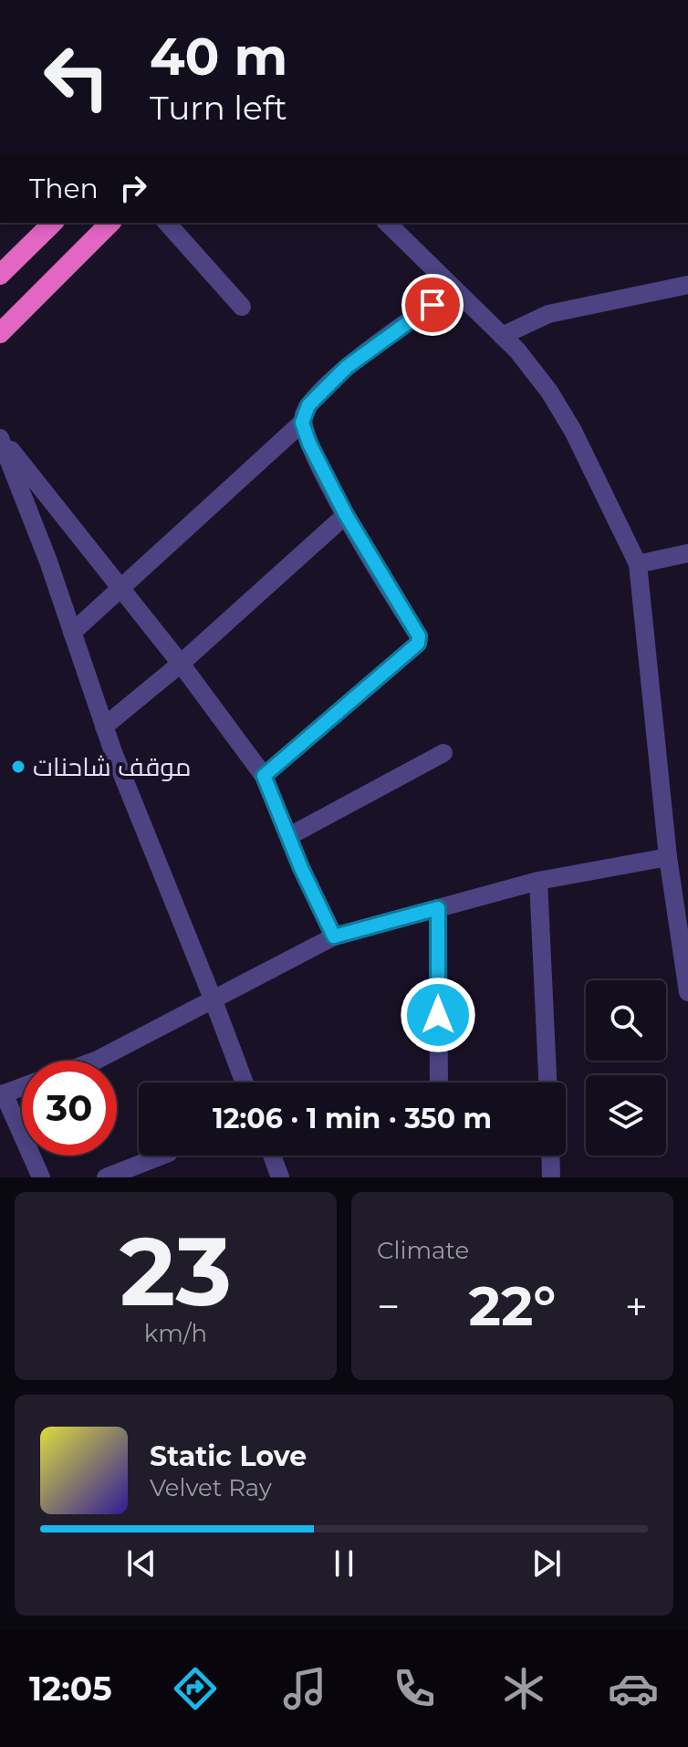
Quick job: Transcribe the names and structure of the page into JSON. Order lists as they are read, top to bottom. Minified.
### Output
{"places":["موقف شاحنات"],"page":{"turn":["40 m","Turn left"],"then":"Then","limit":"30","trip":"12:06 · 1 min · 350 m","tile":[["23","km/h"],"Climate"],"heat":["−","22°","+"],"song":["Static Love","Velvet Ray"],"tabs":"12:05"}}
